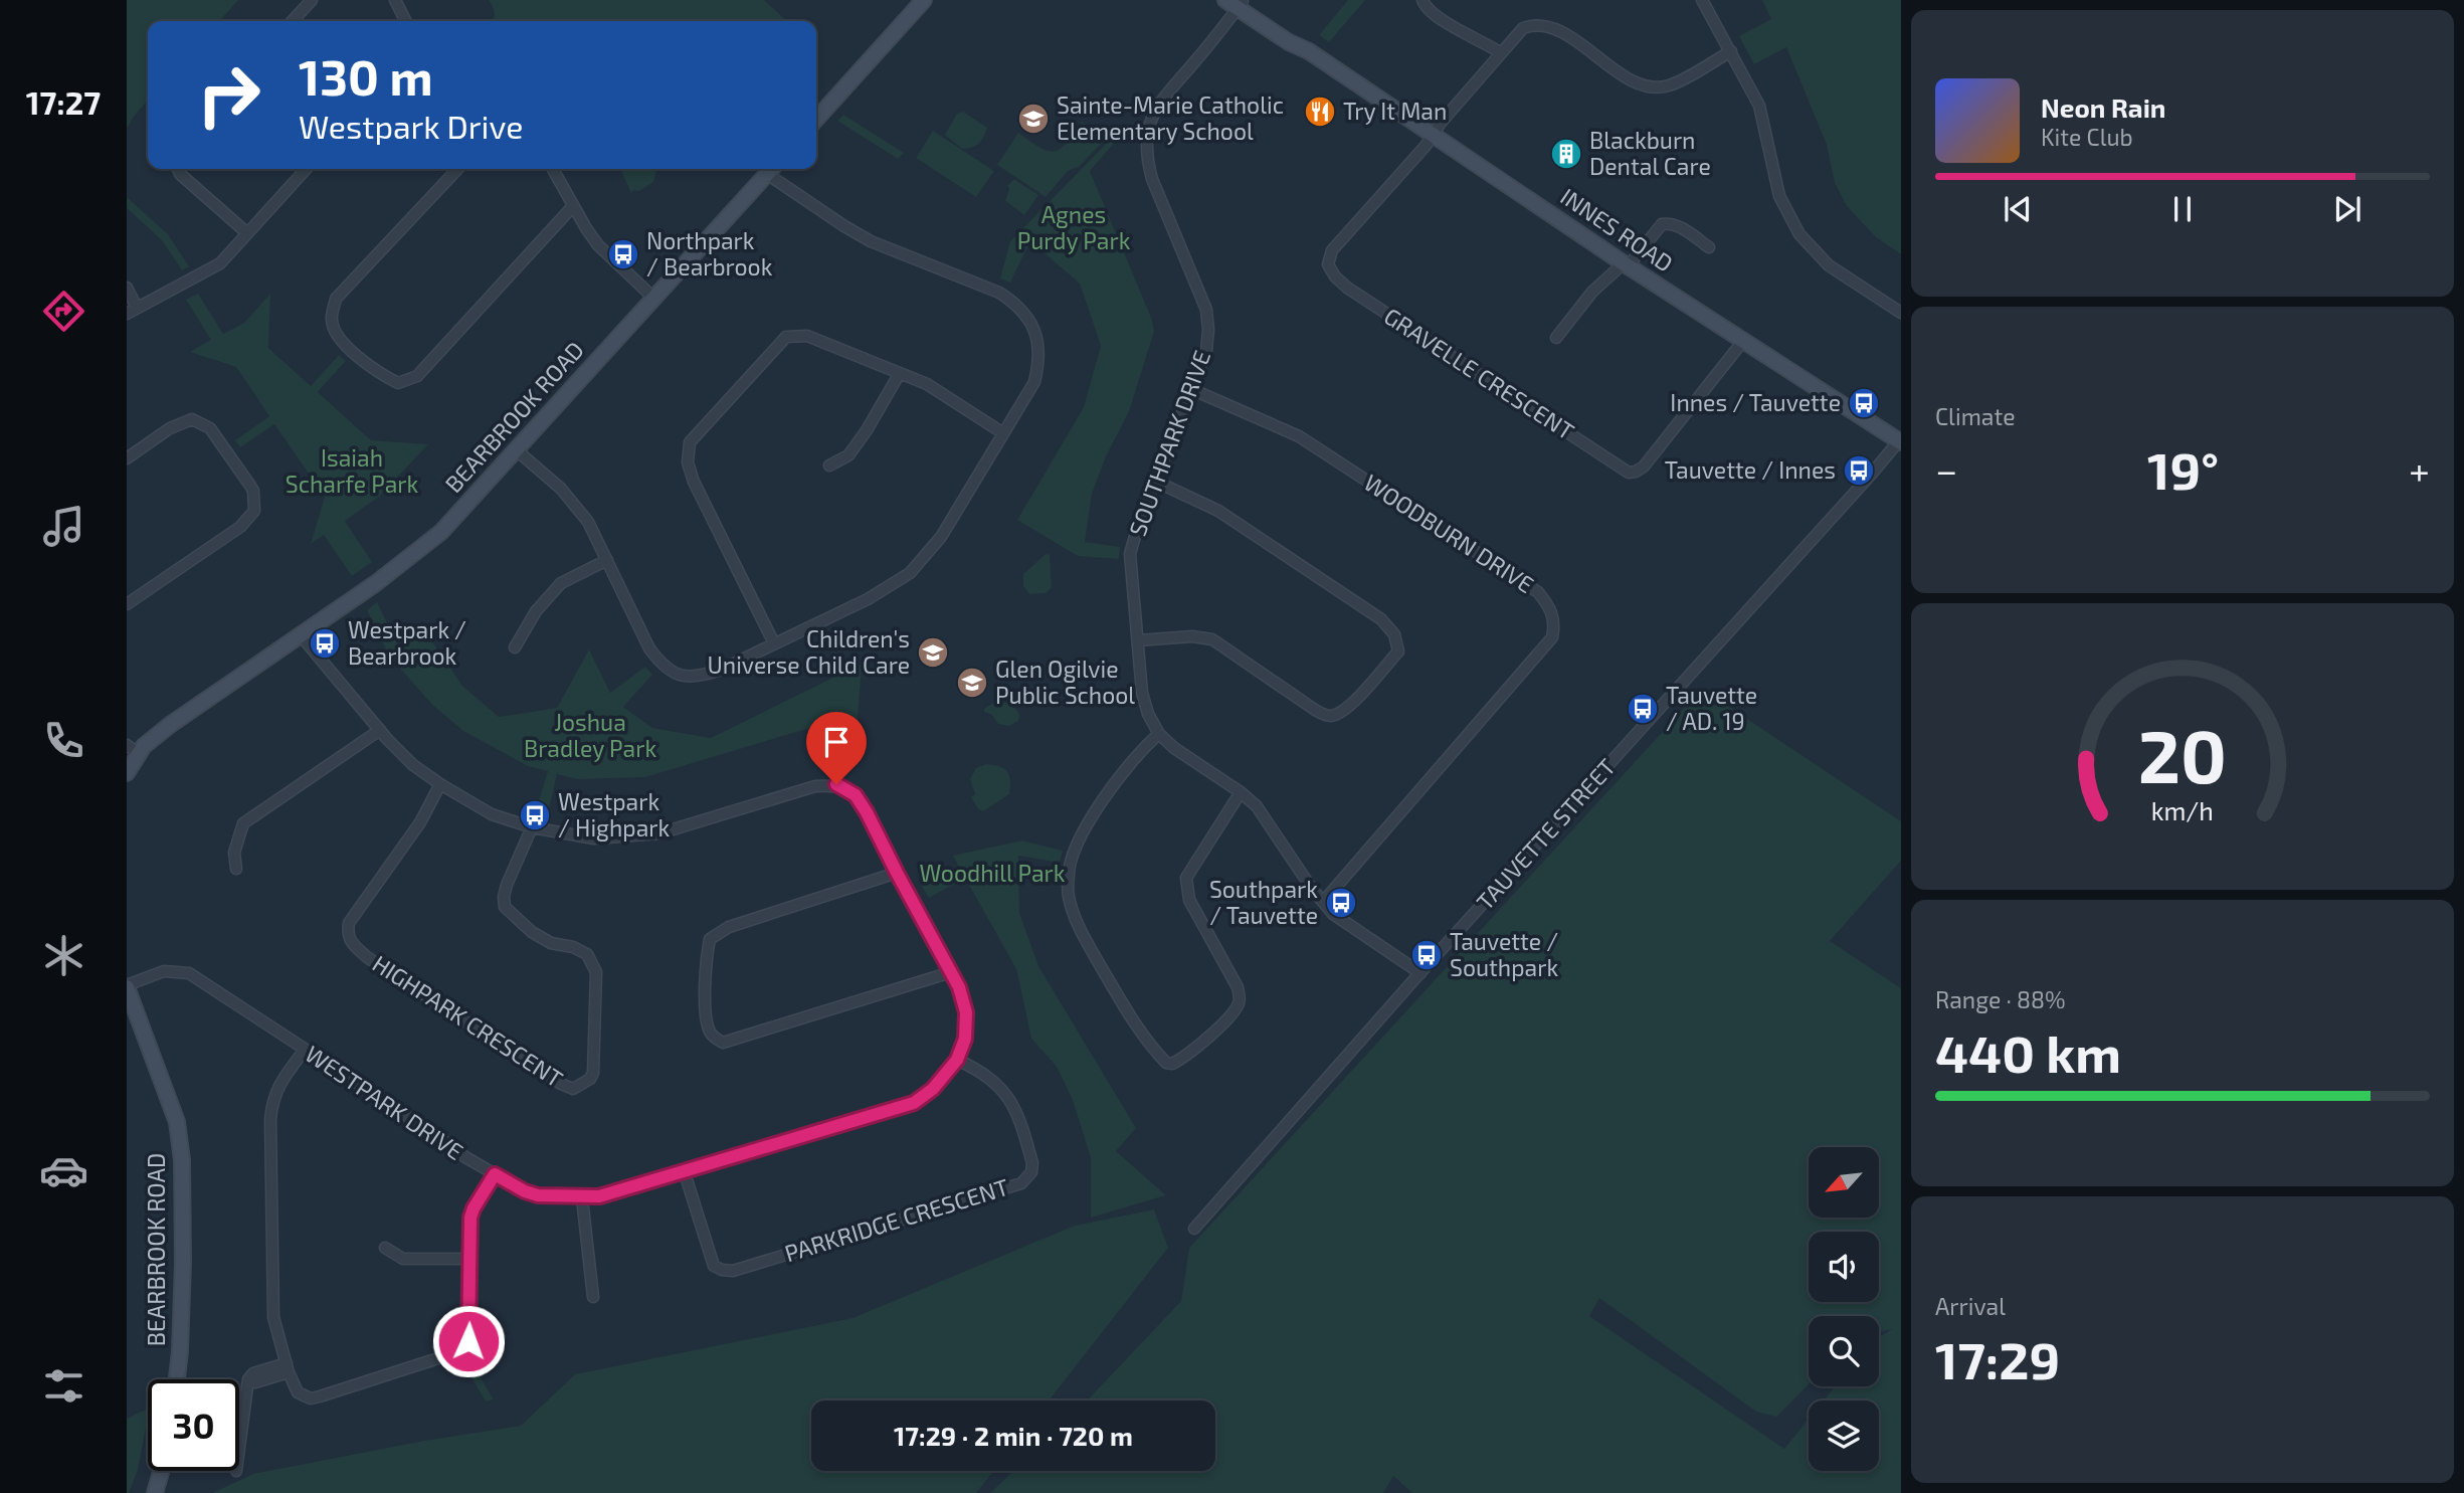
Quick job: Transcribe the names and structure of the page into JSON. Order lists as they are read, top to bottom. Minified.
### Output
{"streets":{"street":["INNES ROAD","GRAVELLE CRESCENT","BEARBROOK ROAD","SOUTHPARK DRIVE","WOODBURN DRIVE","TAUVETTE STREET","HIGHPARK CRESCENT","WESTPARK DRIVE","PARKRIDGE CRESCENT"]},"crossings":[["INNES ROAD","GRAVELLE CRESCENT"],["INNES ROAD","SOUTHPARK DRIVE"],["INNES ROAD","TAUVETTE STREET"],["BEARBROOK ROAD","WESTPARK DRIVE"],["SOUTHPARK DRIVE","WOODBURN DRIVE"],["SOUTHPARK DRIVE","TAUVETTE STREET"],["HIGHPARK CRESCENT","WESTPARK DRIVE"],["WESTPARK DRIVE","PARKRIDGE CRESCENT"]],"parks":["Agnes Purdy Park","Isaiah Scharfe Park","Joshua Bradley Park","Woodhill Park"],"places":{"restaurant":["Try It Man"],"school or university":["Sainte-Marie Catholic Elementary School","Children's Universe Child Care","Glen Ogilvie Public School"],"building":["Blackburn Dental Care"],"bus stop":["Northpark / Bearbrook","Innes / Tauvette","Tauvette / Innes","Westpark / Bearbrook","Tauvette / AD. 19","Westpark / Highpark","Southpark / Tauvette","Tauvette / Southpark"]},"north":"bottom left","page":{"tabs":"17:27","turn":["130 m","Westpark Drive"],"song":["Neon Rain","Kite Club"],"tile":["Climate",["Range · 88%","440 km"],["Arrival","17:29"]],"heat":["−","19°","+"],"limit":"30","trip":"17:29 · 2 min · 720 m","gauge":["20","km/h"]}}
